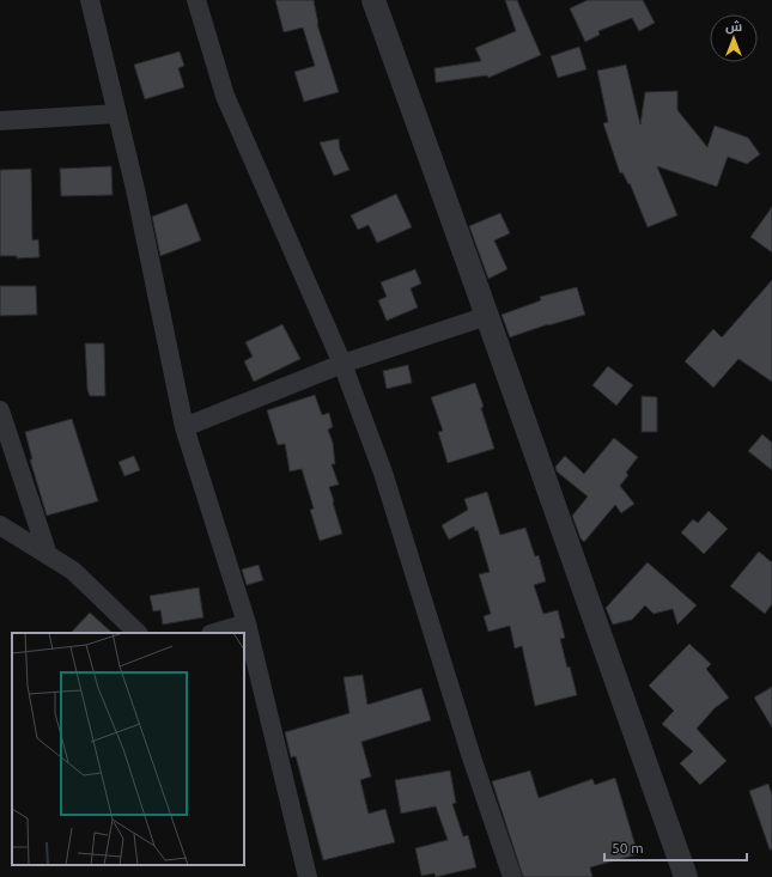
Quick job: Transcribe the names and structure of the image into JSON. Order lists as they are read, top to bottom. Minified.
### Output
{"scale_bar":"50 m","north":"top"}
